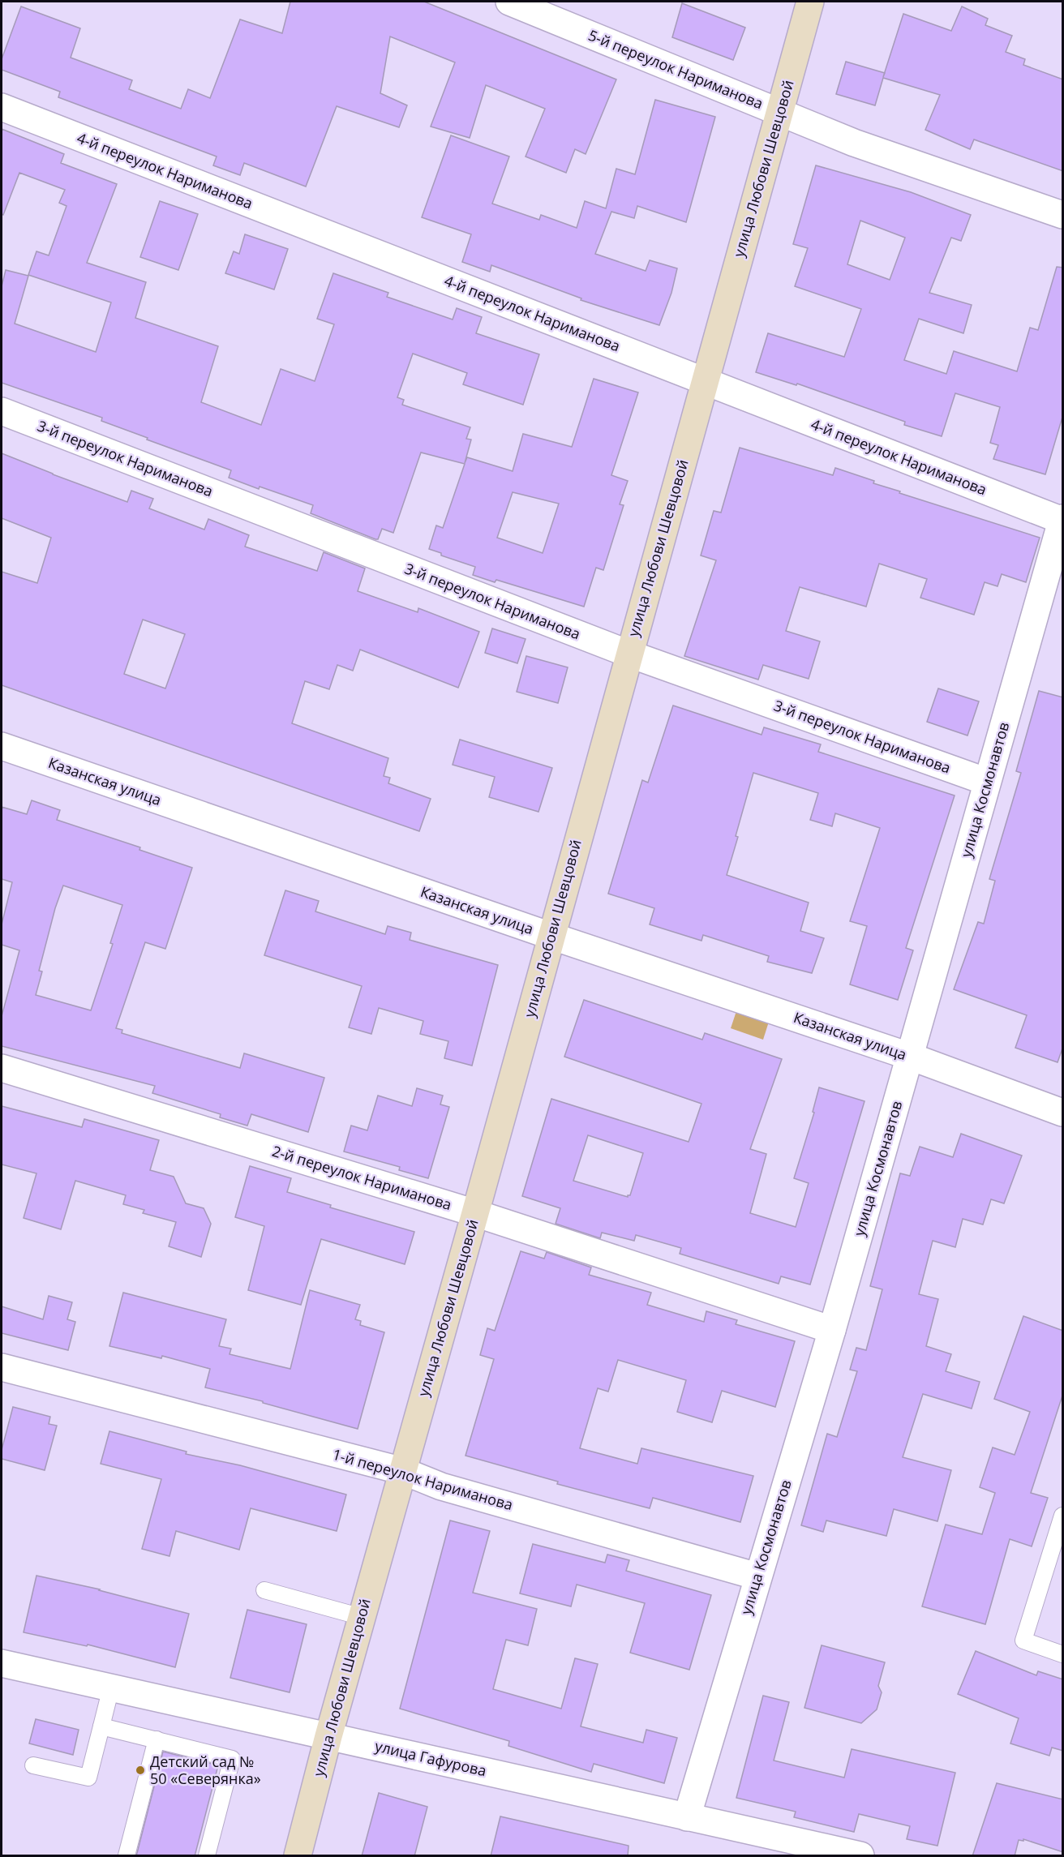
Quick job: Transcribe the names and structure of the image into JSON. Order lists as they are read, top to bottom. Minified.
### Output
{"streets":{"street":["5-й переулок Нариманова","улица Любови Шевцовой","4-й переулок Нариманова","3-й переулок Нариманова","Казанская улица","улица Космонавтов","2-й переулок Нариманова","1-й переулок Нариманова","улица Гафурова"]},"crossings":[["5-й переулок Нариманова","улица Любови Шевцовой"],["улица Любови Шевцовой","4-й переулок Нариманова"],["улица Любови Шевцовой","3-й переулок Нариманова"],["улица Любови Шевцовой","Казанская улица"],["улица Любови Шевцовой","2-й переулок Нариманова"],["улица Любови Шевцовой","1-й переулок Нариманова"],["улица Любови Шевцовой","улица Гафурова"],["4-й переулок Нариманова","улица Космонавтов"],["3-й переулок Нариманова","улица Космонавтов"],["Казанская улица","улица Космонавтов"],["улица Космонавтов","2-й переулок Нариманова"],["улица Космонавтов","1-й переулок Нариманова"],["улица Космонавтов","улица Гафурова"]],"places":["Детский сад № 50 «Северянка»"]}
